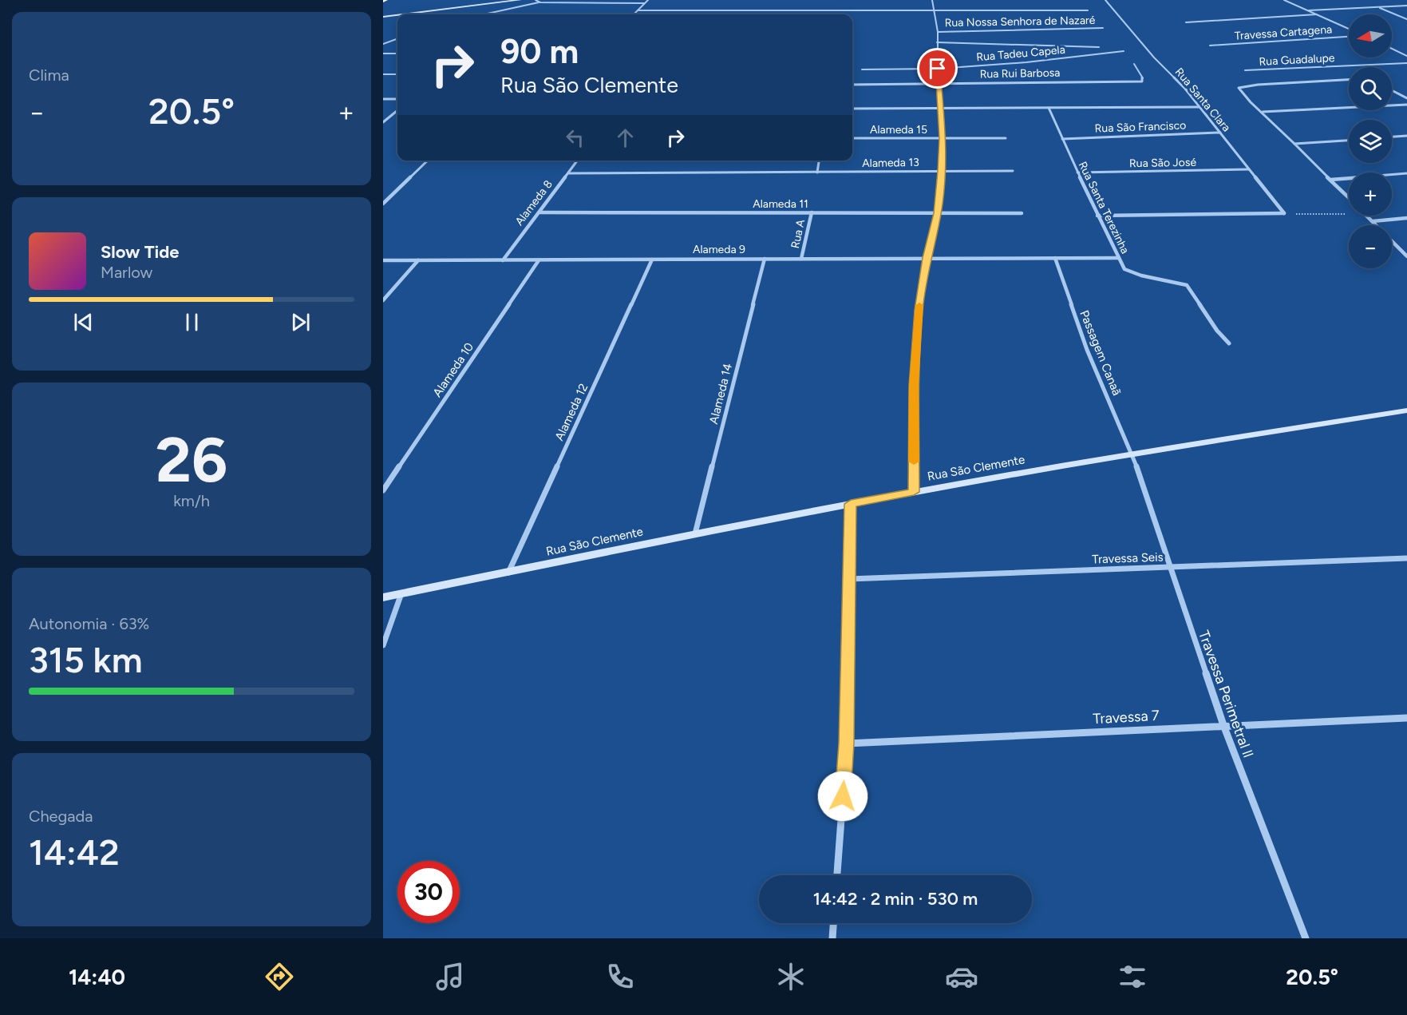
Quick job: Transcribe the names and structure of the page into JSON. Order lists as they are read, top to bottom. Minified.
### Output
{"streets":{"main road":["Rua São Clemente"],"street":["Rua Nossa Senhora de Nazaré","Travessa Cartagena","Rua Tadeu Capela","Rua Guadalupe","Rua Rui Barbosa","Rua Santa Clara","Rua São Francisco","Alameda 15","Alameda 13","Rua São José","Alameda 8","Alameda 11","Rua Santa Terezinha","Rua A","Alameda 9","Passagem Canaã","Alameda 10","Alameda 14","Alameda 12","Travessa Seis","Travessa Perimetral ll","Travessa 7"]},"crossings":[["Rua Santa Clara","Rua São Francisco"],["Rua Santa Clara","Rua São José"],["Rua São Francisco","Rua Santa Terezinha"],["Alameda 13","Alameda 8"],["Rua São José","Rua Santa Terezinha"],["Alameda 8","Alameda 11"],["Alameda 8","Alameda 9"],["Alameda 11","Rua A"],["Rua Santa Terezinha","Alameda 9"],["Rua A","Alameda 9"],["Alameda 9","Passagem Canaã"],["Alameda 9","Alameda 10"],["Alameda 9","Alameda 14"],["Alameda 9","Alameda 12"],["Passagem Canaã","Rua São Clemente"],["Passagem Canaã","Travessa Perimetral ll"],["Alameda 14","Rua São Clemente"],["Alameda 12","Rua São Clemente"],["Rua São Clemente","Travessa Perimetral ll"],["Travessa Seis","Travessa Perimetral ll"],["Travessa Perimetral ll","Travessa 7"]],"north":"left","page":{"tile":["Clima",["26","km/h"],["Autonomia · 63%","315 km"],["Chegada","14:42"]],"map_buttons":["+","−"],"turn":["90 m","Rua São Clemente"],"heat":["−","20.5°","+"],"song":["Slow Tide","Marlow"],"limit":"30","trip":"14:42 · 2 min · 530 m","tabs":["14:40","20.5°"]}}
